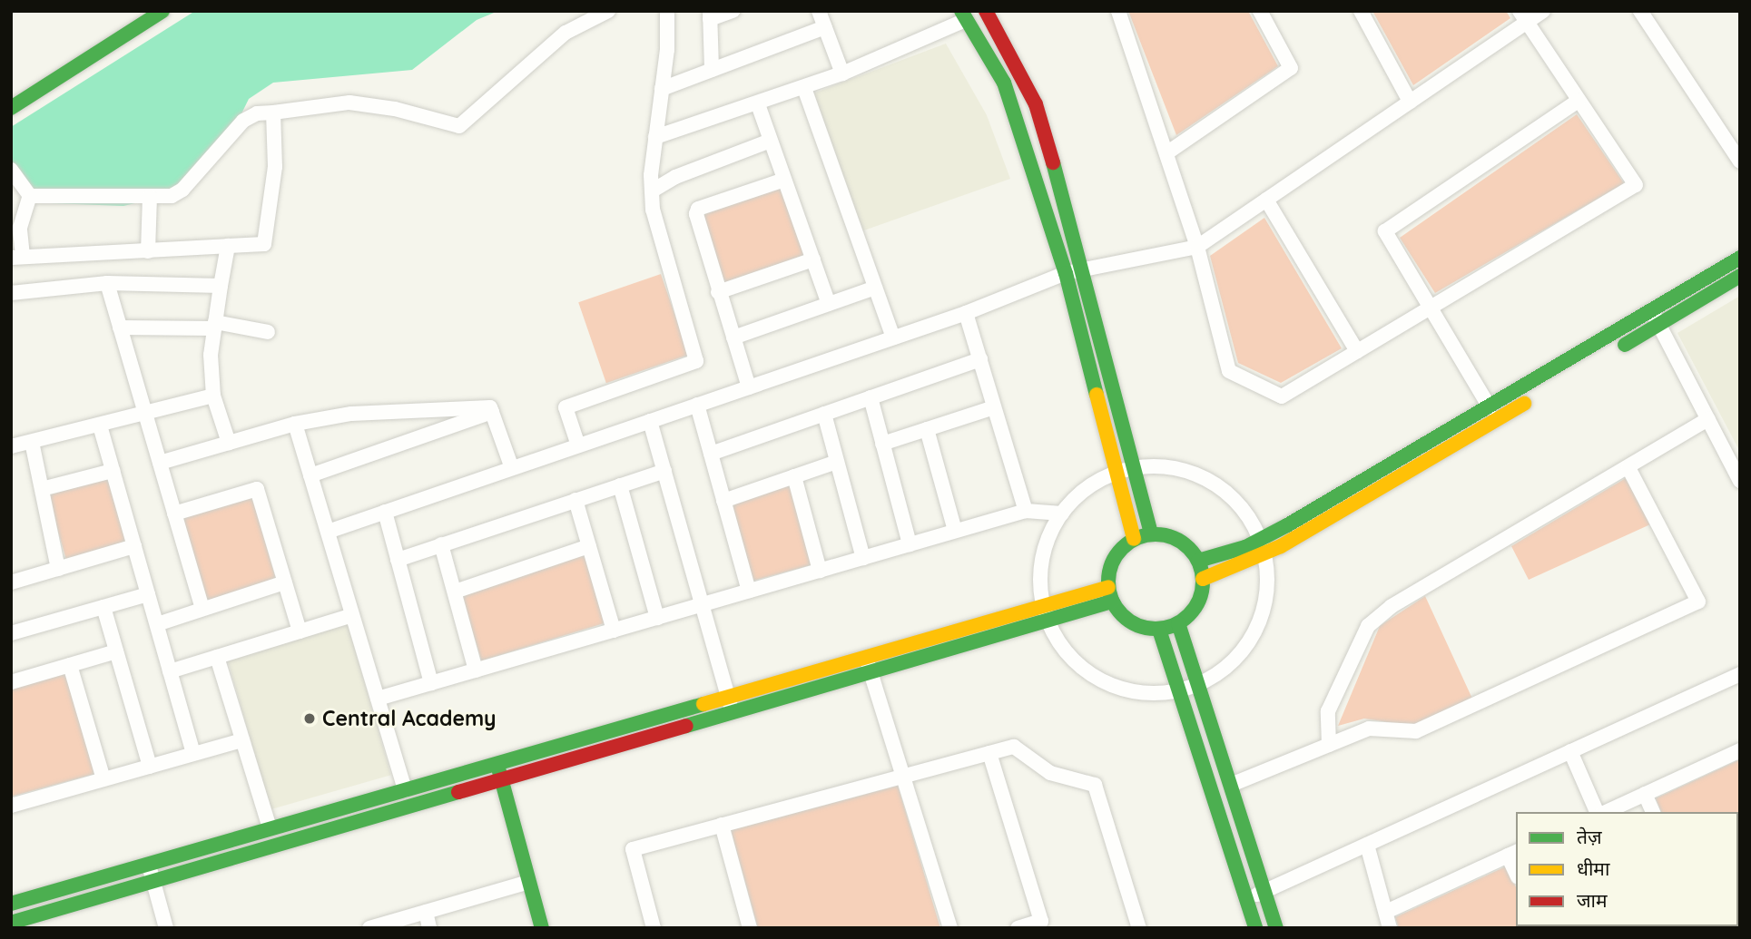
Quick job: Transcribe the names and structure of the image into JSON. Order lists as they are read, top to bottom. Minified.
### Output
{"places":["Central Academy"],"legend":["तेज़","धीमा","जाम"]}
